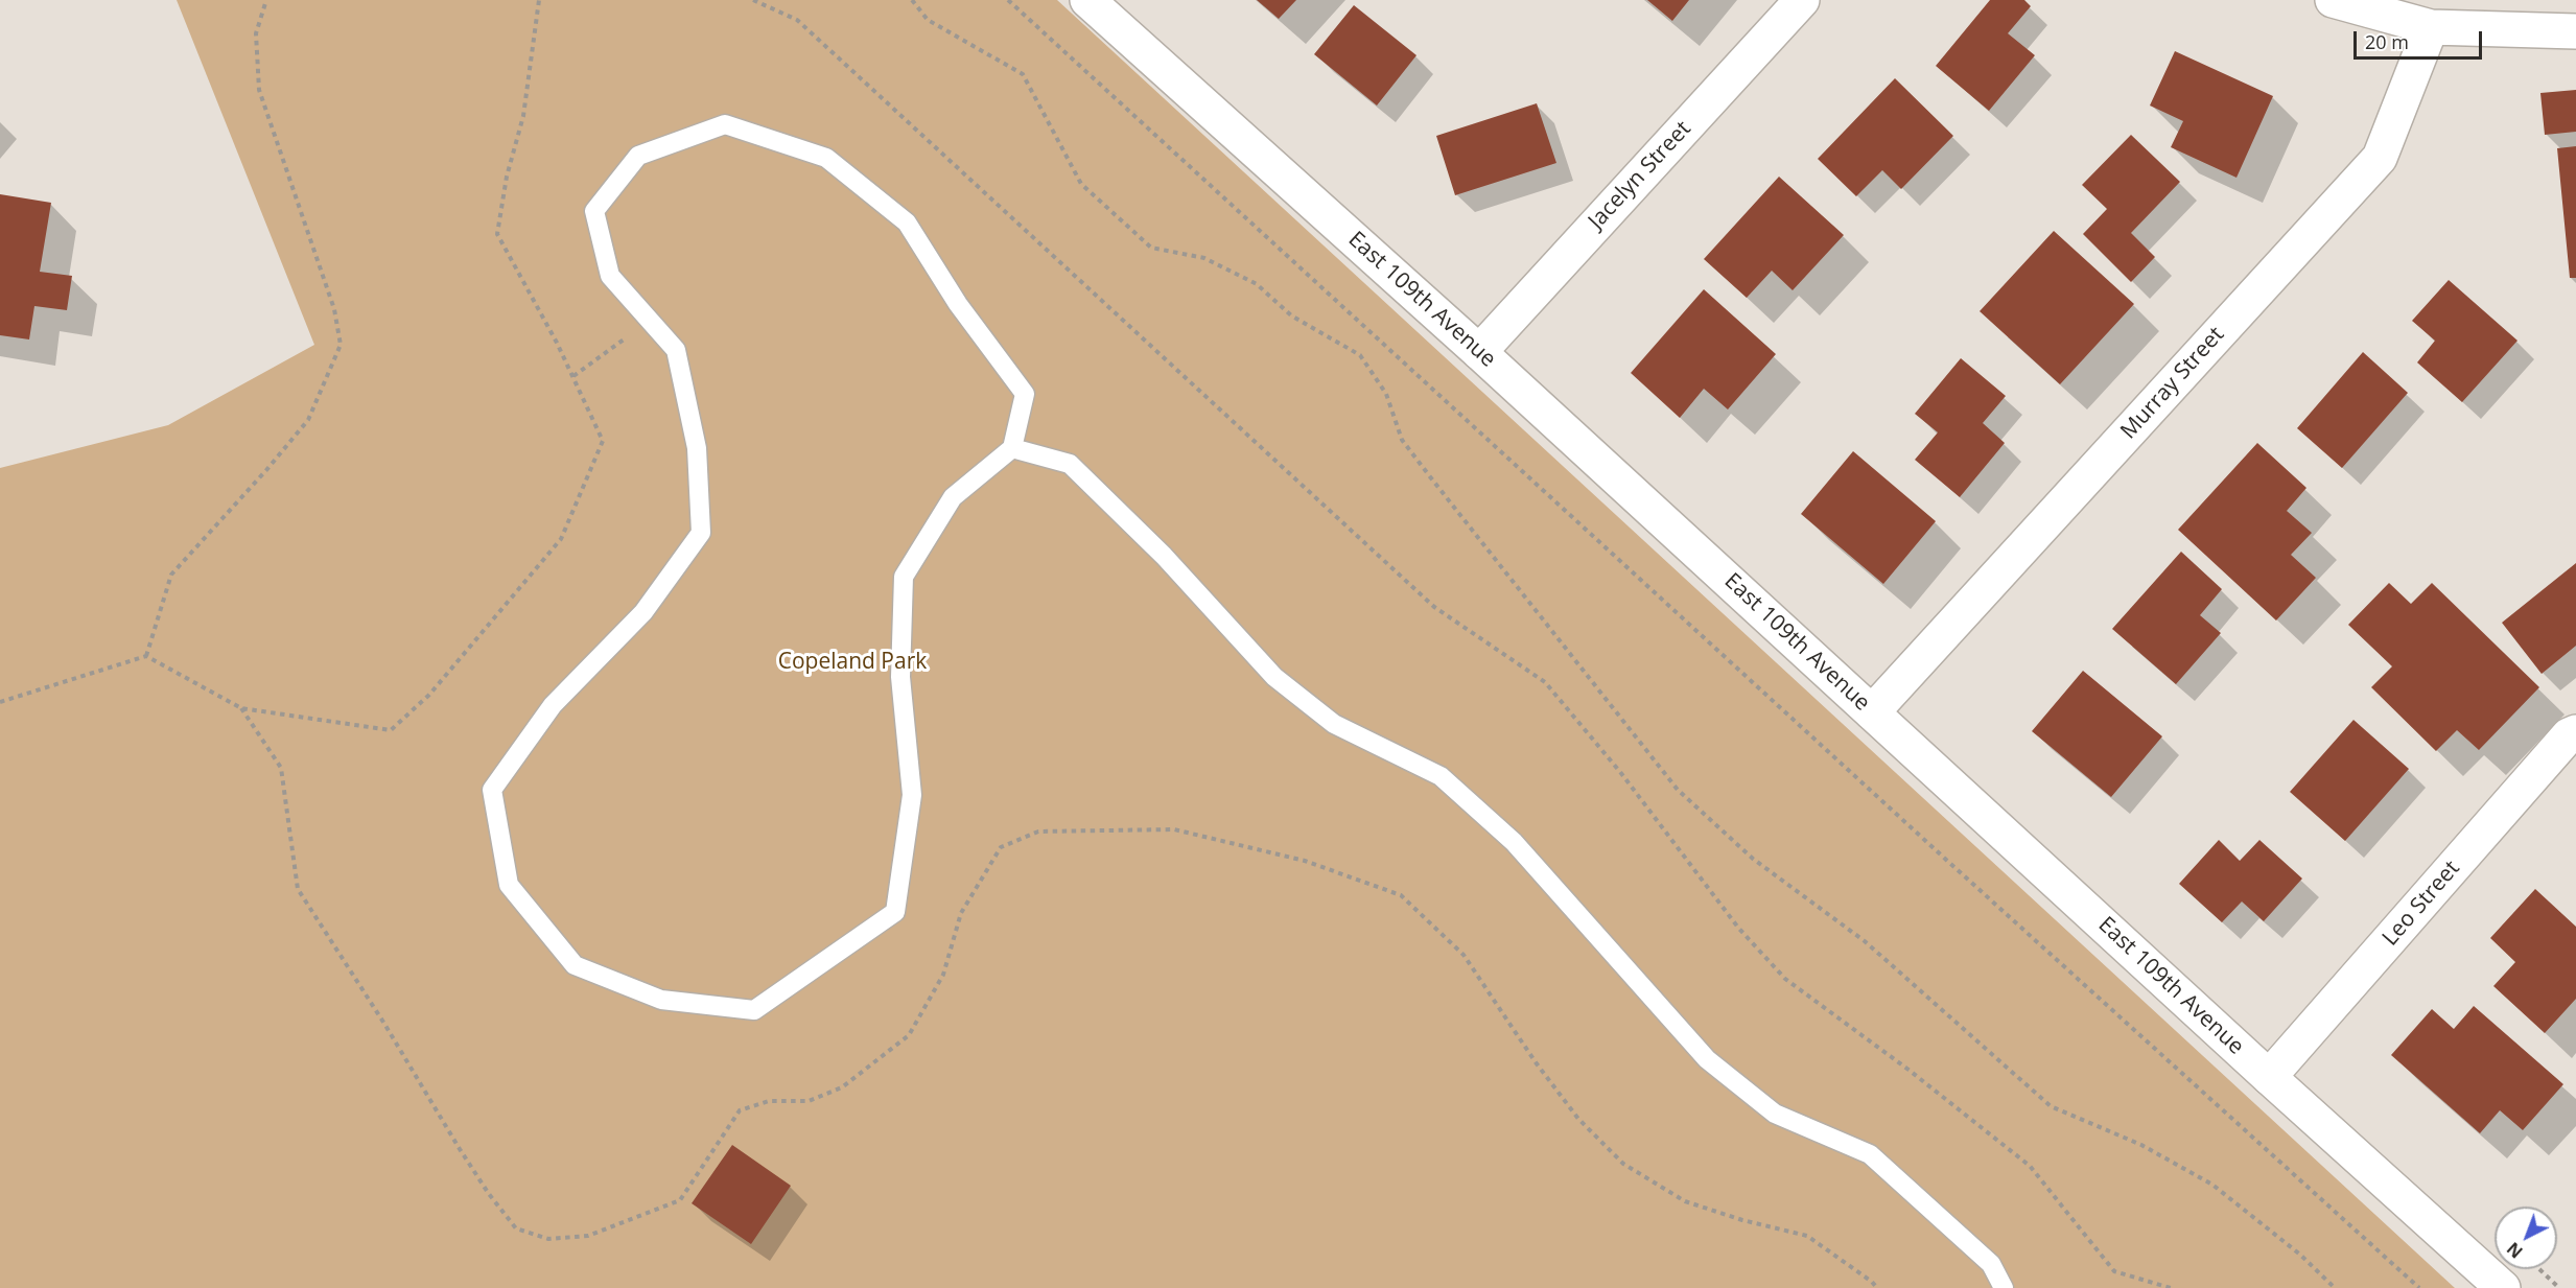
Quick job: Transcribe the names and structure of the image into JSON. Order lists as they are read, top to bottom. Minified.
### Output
{"streets":{"street":["Jacelyn Street","East 109th Avenue","Murray Street","Leo Street"]},"crossings":[["Jacelyn Street","East 109th Avenue"],["East 109th Avenue","Murray Street"],["East 109th Avenue","Leo Street"]],"parks":["Copeland Park"],"scale_bar":"20 m","north":"bottom left"}
